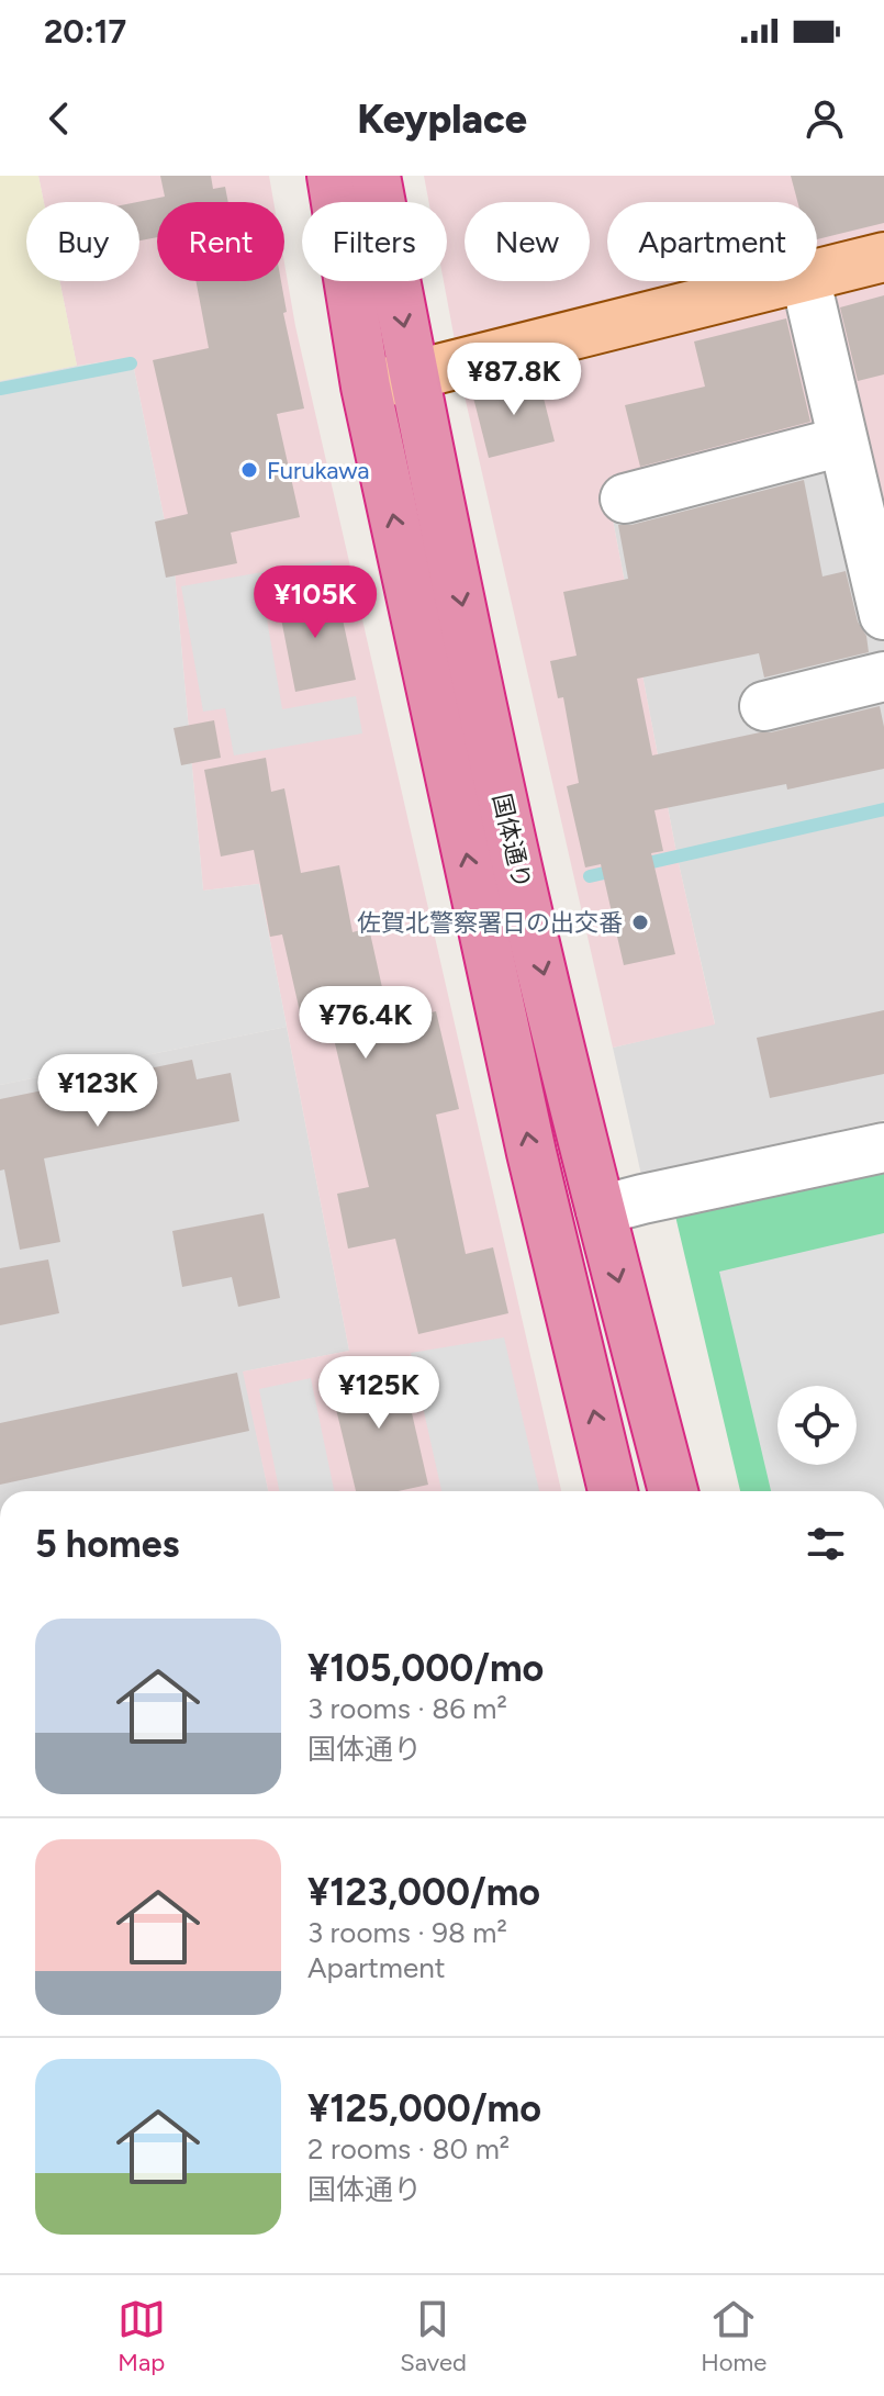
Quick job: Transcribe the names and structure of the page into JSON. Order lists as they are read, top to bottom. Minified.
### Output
{"streets":{"highway":["国体通り"]},"places":["Furukawa","佐賀北警察署日の出交番"],"page":{"status":"20:17","header":"Keyplace","chip":["Buy","Rent","Filters","New","Apartment"],"price":["¥87.8K","¥105K","¥76.4K","¥123K","¥125K"],"heading":"5 homes","list":[{"name":"¥105,000/mo","note":"3 rooms · 86 m² · 国体通り"},{"name":"¥123,000/mo","note":"3 rooms · 98 m² · Apartment"},{"name":"¥125,000/mo","note":"2 rooms · 80 m² · 国体通り"}],"tabs":["Map","Saved","Home"]}}
